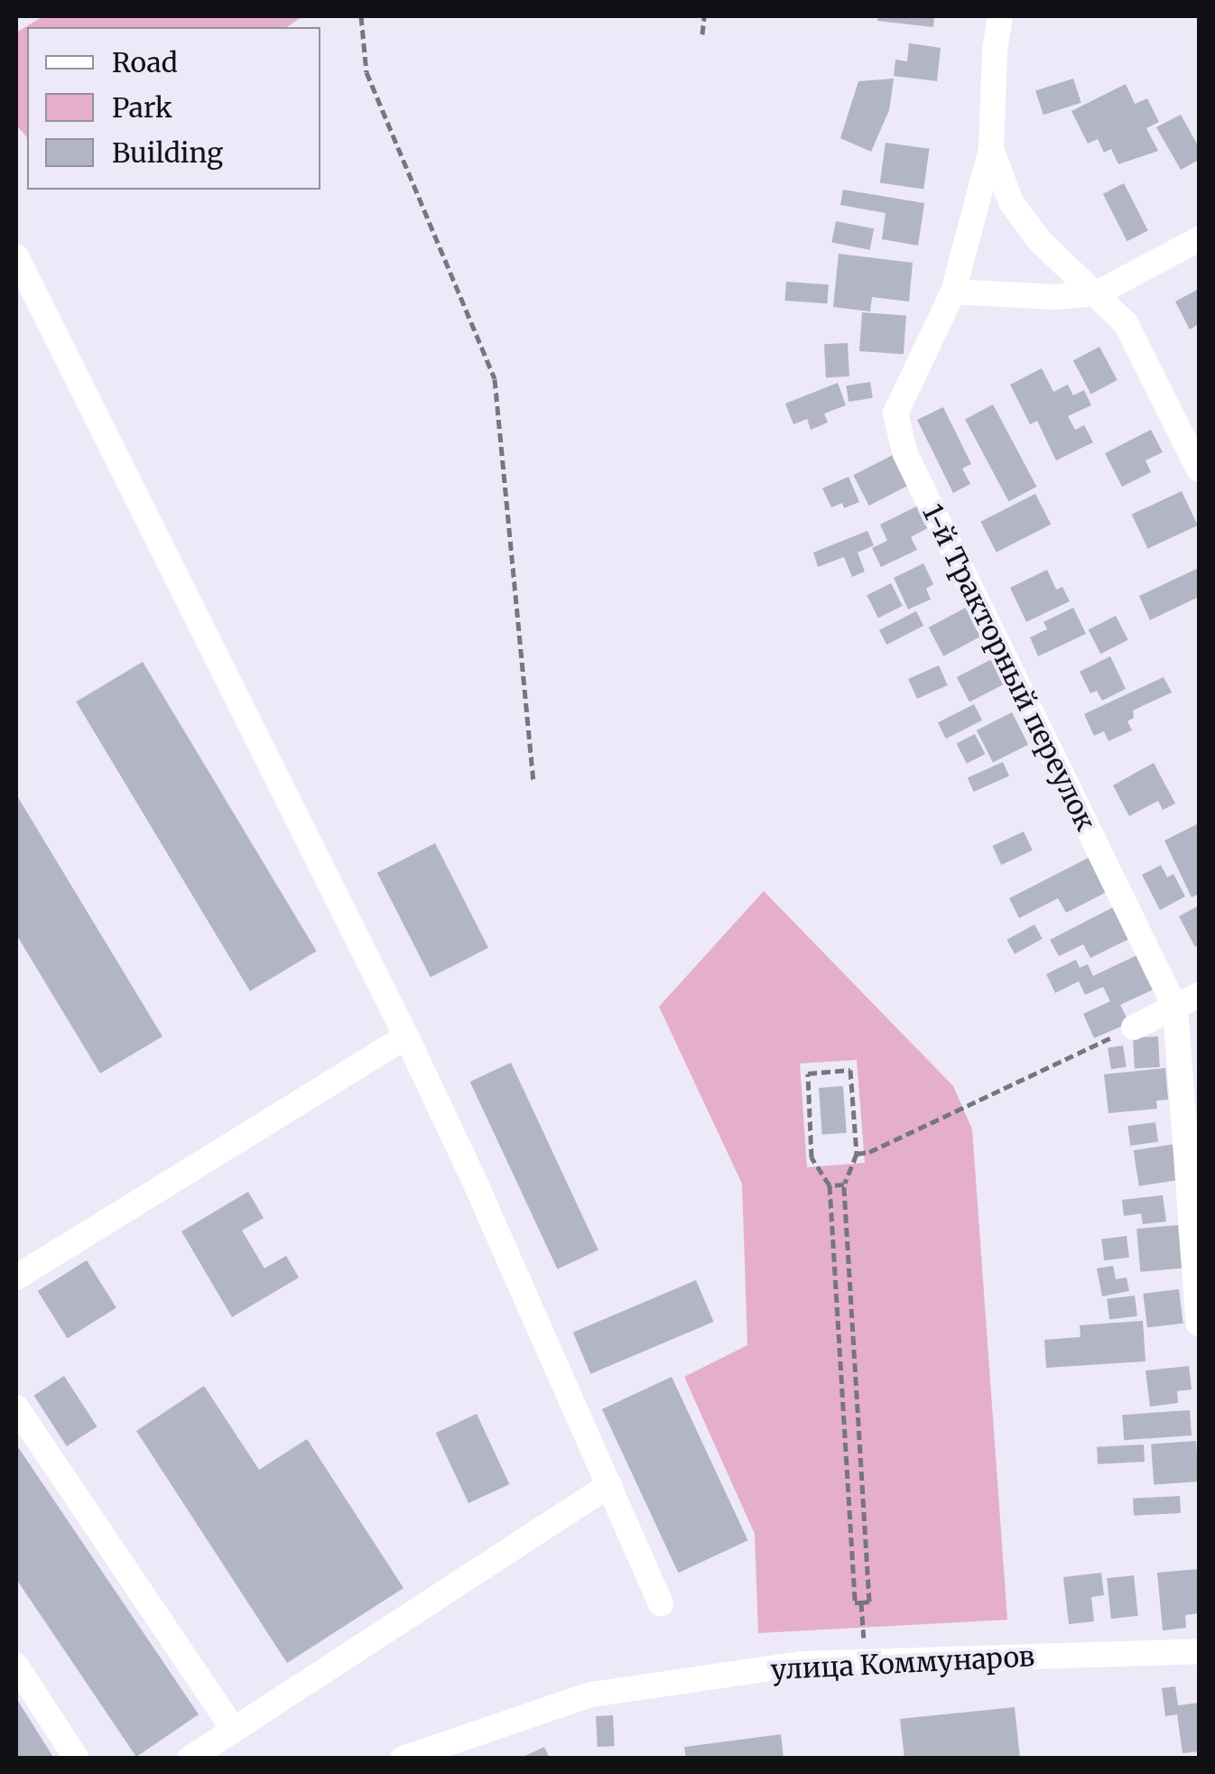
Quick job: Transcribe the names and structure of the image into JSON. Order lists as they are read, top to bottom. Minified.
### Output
{"streets":{"street":["1-й Тракторный переулок","улица Коммунаров"]},"legend":["Road","Park","Building"]}
